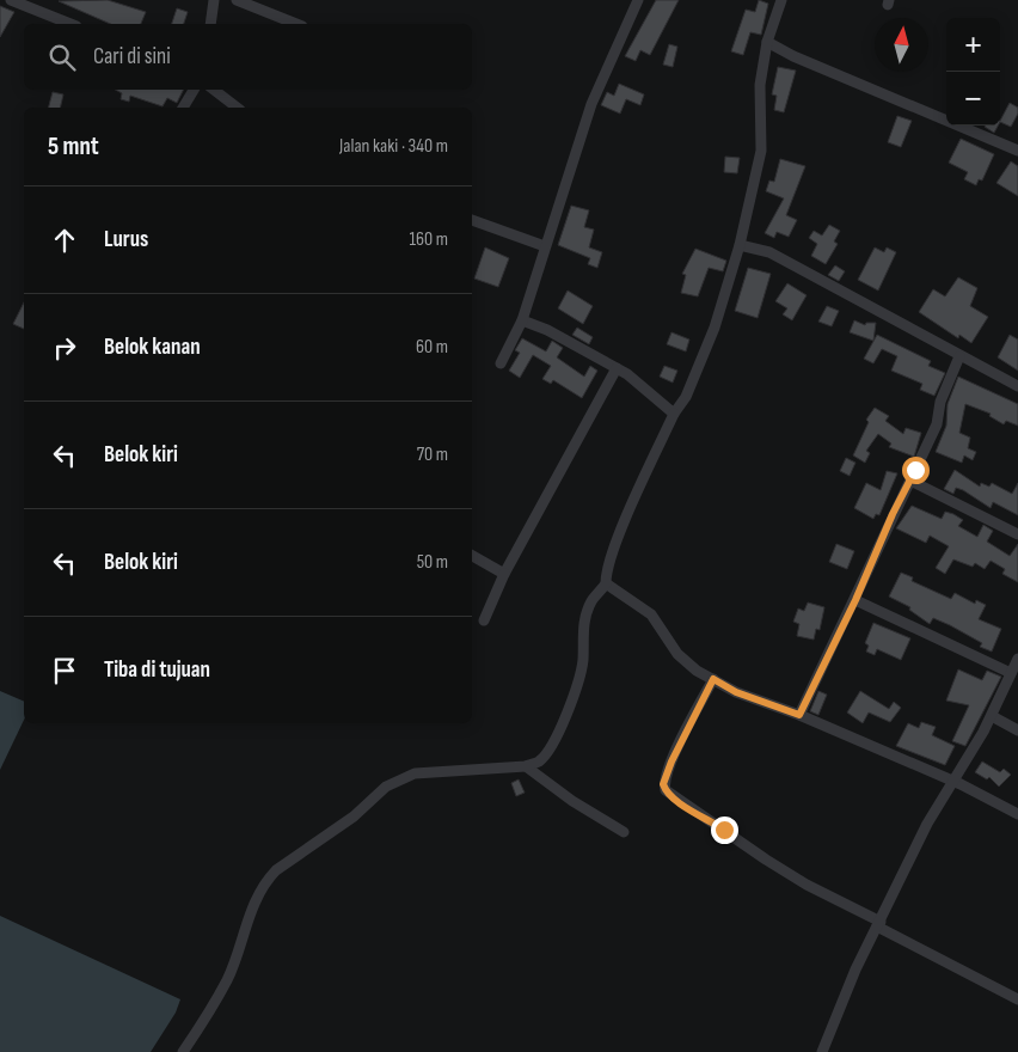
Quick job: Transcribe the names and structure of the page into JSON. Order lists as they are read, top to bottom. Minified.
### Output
{"north":"top","page":{"map_buttons":["+","−"],"search":"Cari di sini","heading":["5 mnt","Jalan kaki · 340 m"],"list":[["Lurus","160 m"],["Belok kanan","60 m"],["Belok kiri","70 m"],["Belok kiri","50 m"],"Tiba di tujuan"]}}
